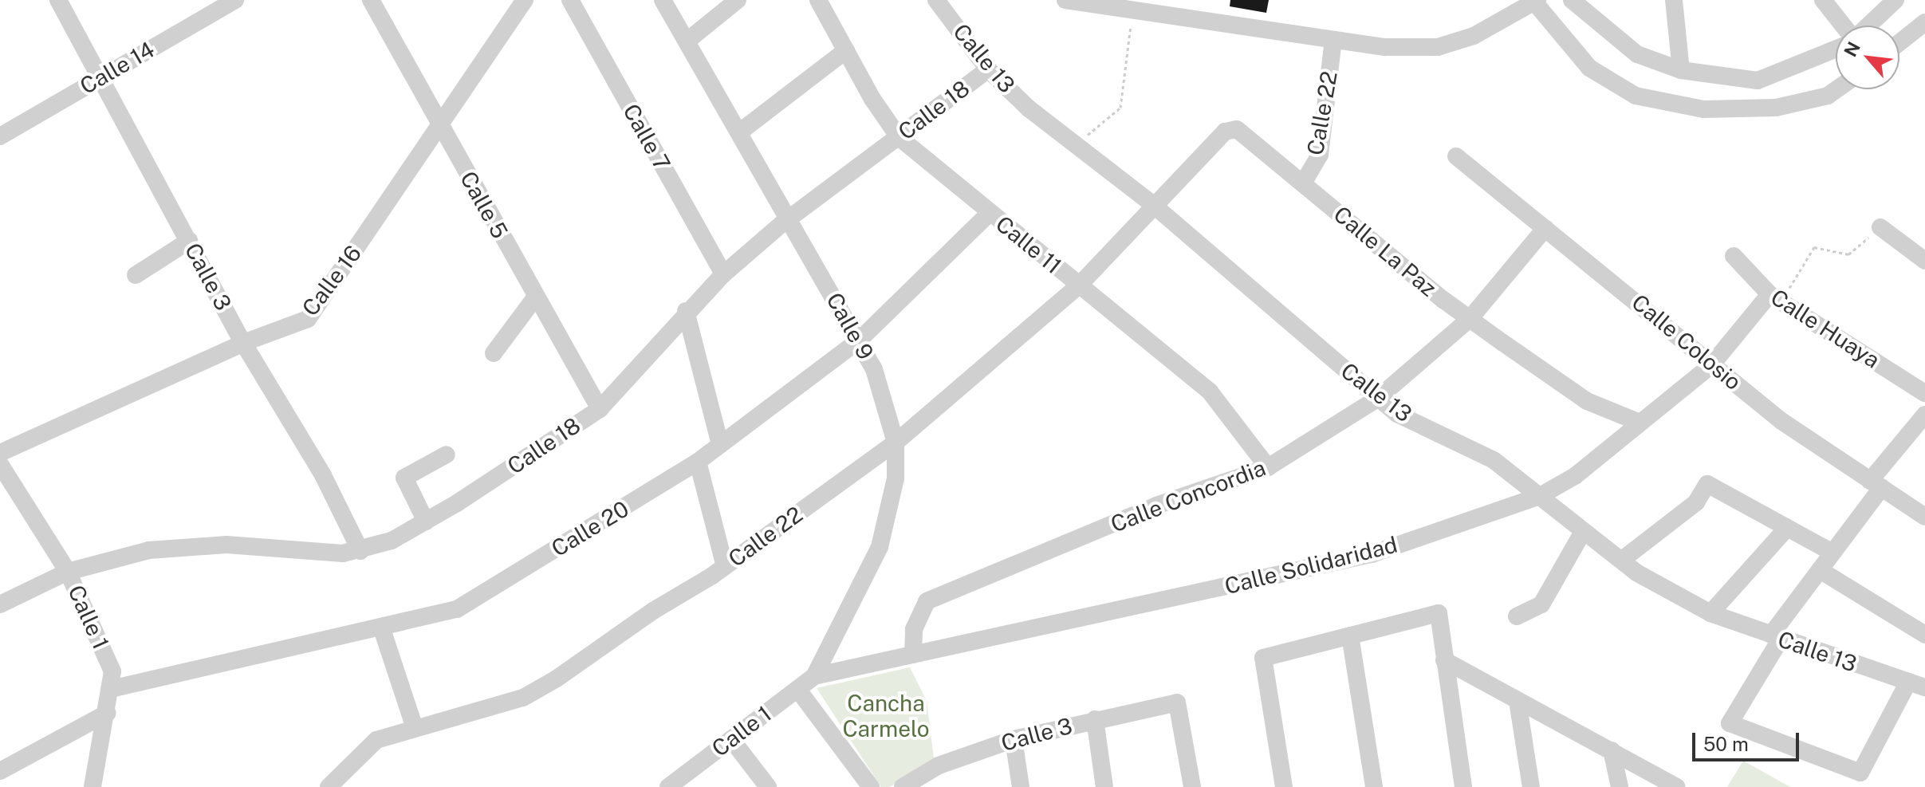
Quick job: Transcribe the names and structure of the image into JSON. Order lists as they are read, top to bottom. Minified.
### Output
{"streets":{"street":["Calle 13","Calle 14","Calle 18","Calle 22","Calle 7","Calle 5","Calle 11","Calle La Paz","Calle 3","Calle 16","Calle 9","Calle Huaya","Calle Colosio","Calle Concordia","Calle 20","Calle Solidaridad","Calle 1"]},"crossings":[["Calle 13","Calle 18"],["Calle 13","Calle 22"],["Calle 13","Calle La Paz"],["Calle 13","Calle Concordia"],["Calle 13","Calle Solidaridad"],["Calle 14","Calle 3"],["Calle 18","Calle 7"],["Calle 18","Calle 5"],["Calle 18","Calle 11"],["Calle 18","Calle 3"],["Calle 18","Calle 9"],["Calle 18","Calle 1"],["Calle 22","Calle 11"],["Calle 22","Calle La Paz"],["Calle 22","Calle 9"],["Calle 5","Calle 16"],["Calle 11","Calle Concordia"],["Calle 11","Calle 20"],["Calle La Paz","Calle Concordia"],["Calle La Paz","Calle Solidaridad"],["Calle 3","Calle 16"],["Calle 9","Calle 20"],["Calle 9","Calle Solidaridad"],["Calle 9","Calle 1"],["Calle Huaya","Calle Solidaridad"],["Calle Colosio","Calle Concordia"],["Calle Colosio","Calle Solidaridad"],["Calle Concordia","Calle Solidaridad"],["Calle 20","Calle 1"],["Calle Solidaridad","Calle 1"]],"parks":["Cancha Carmelo"],"scale_bar":"50 m","north":"top left"}
